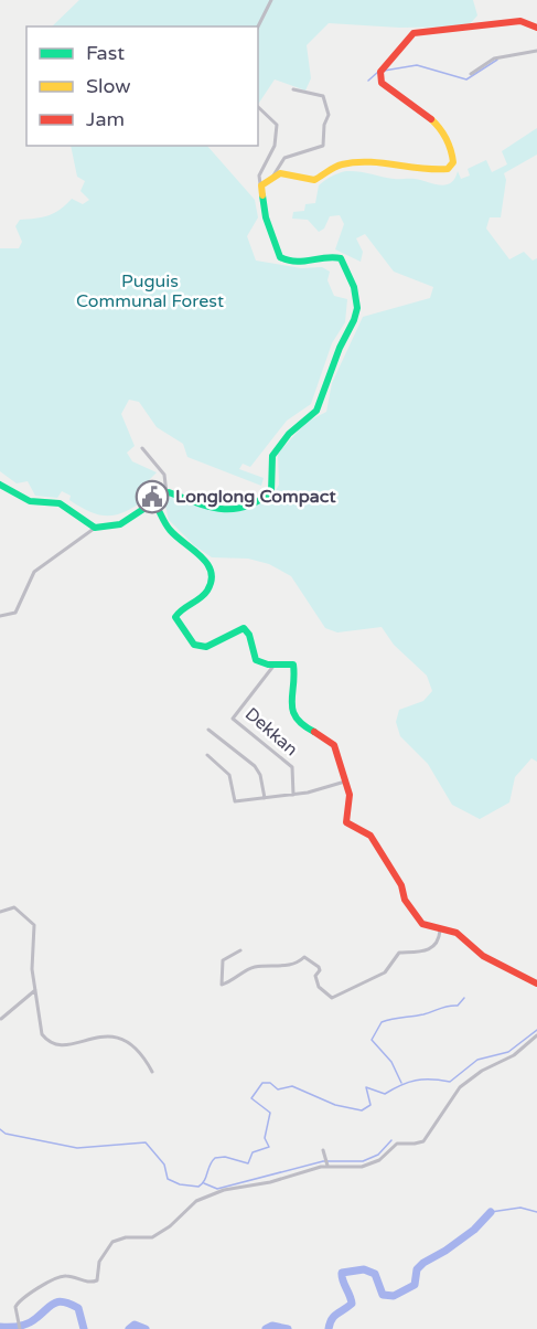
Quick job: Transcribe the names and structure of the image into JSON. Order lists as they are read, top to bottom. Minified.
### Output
{"streets":{"street":["Dekkan"]},"parks":["Puguis Communal Forest"],"places":{"public building":["Longlong Compact"]},"legend":["Fast","Slow","Jam"]}
